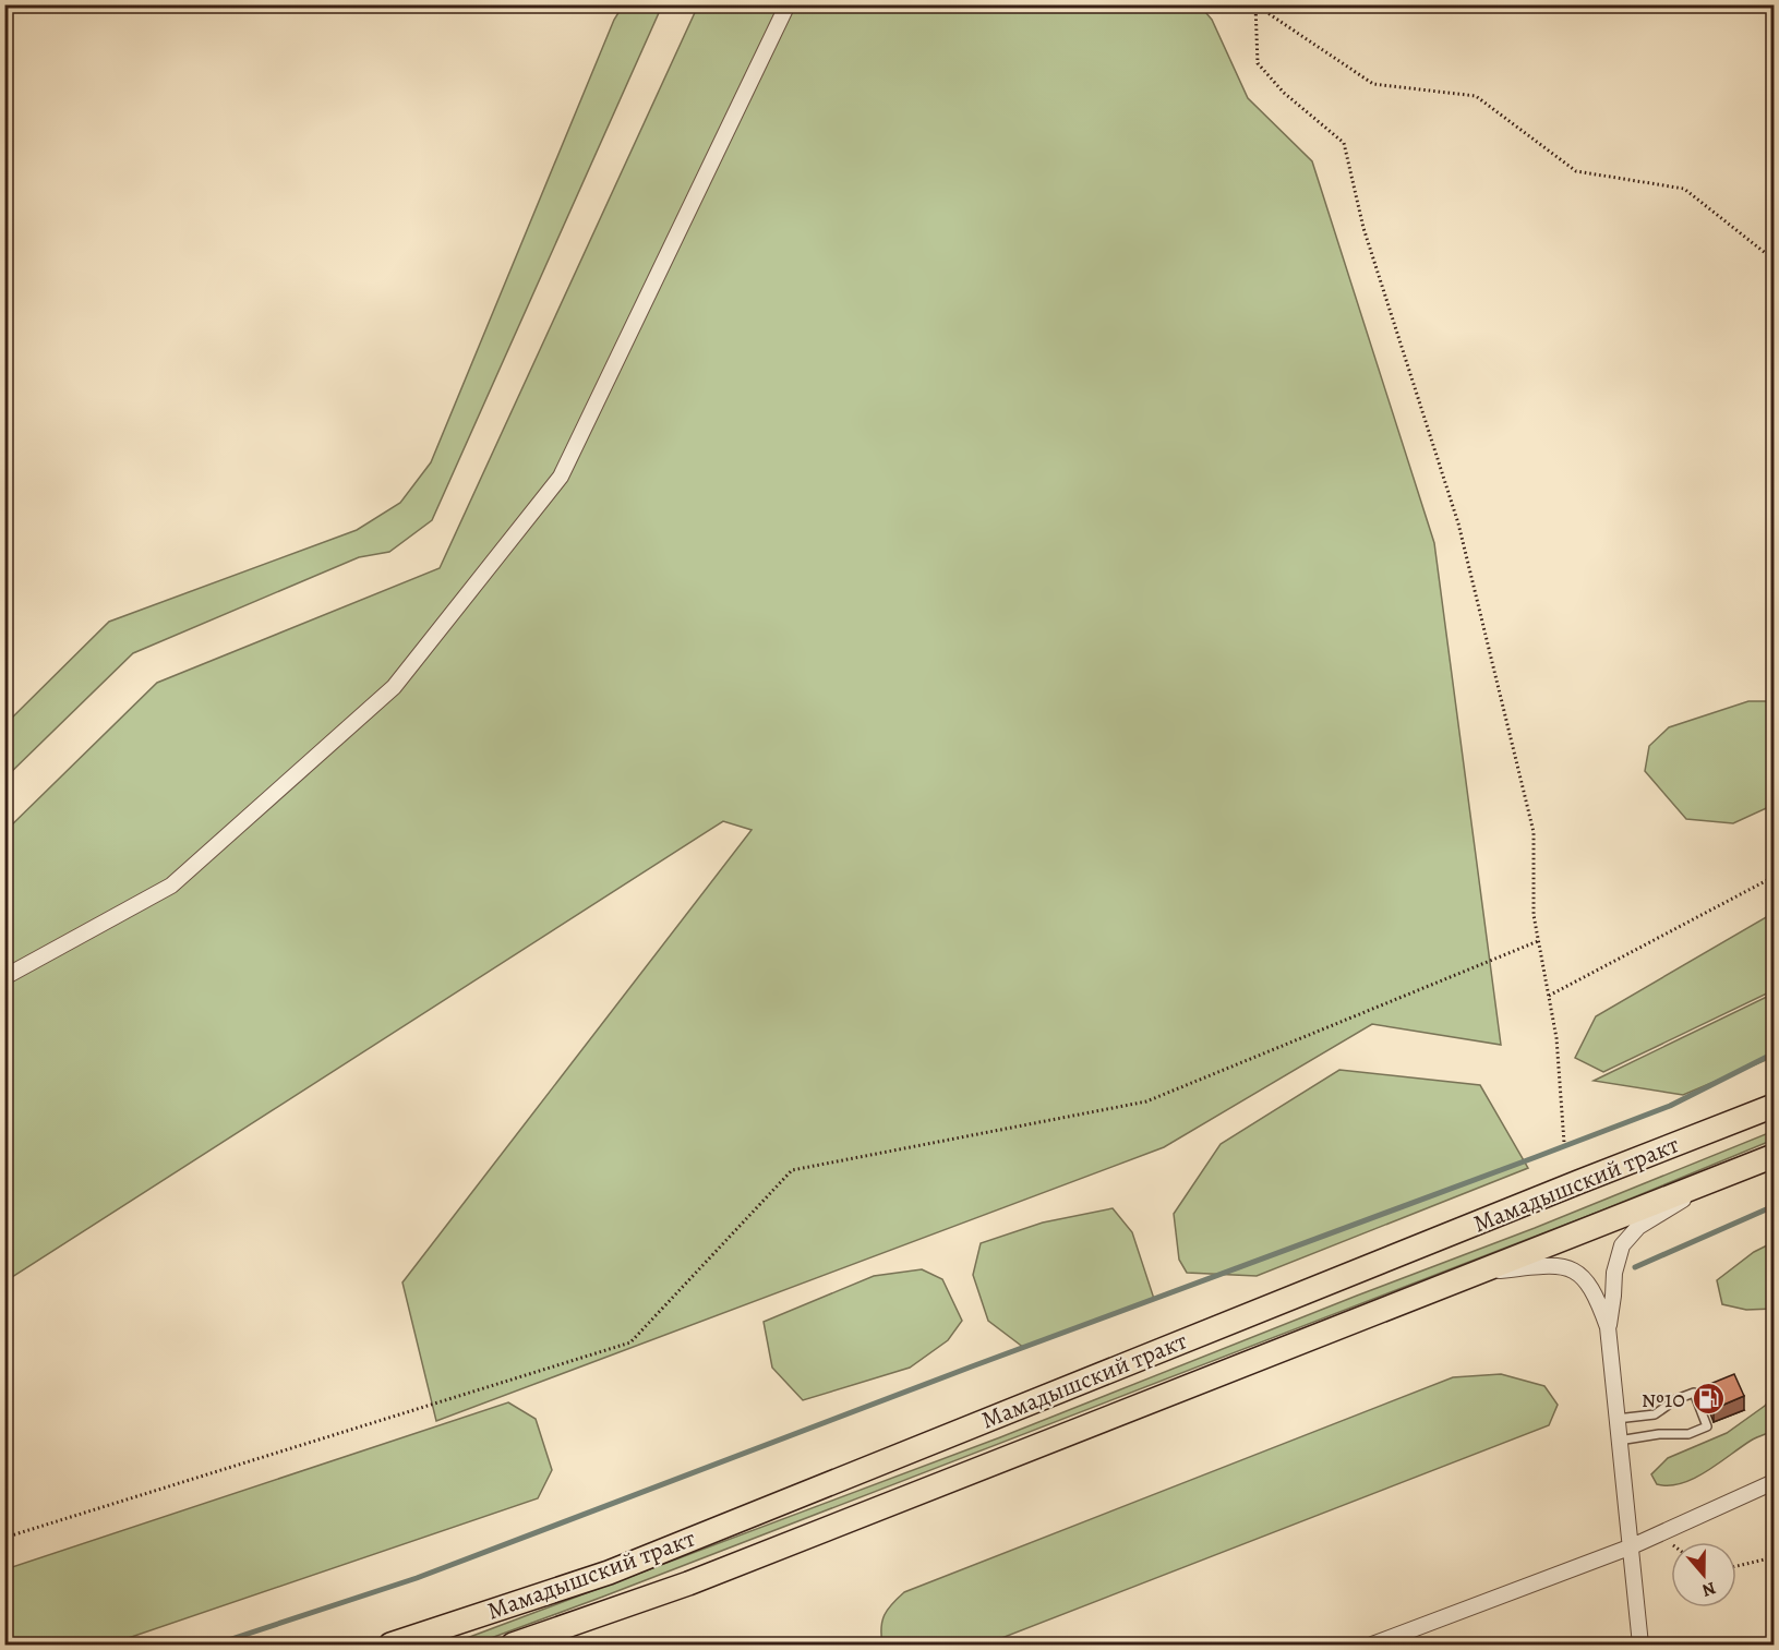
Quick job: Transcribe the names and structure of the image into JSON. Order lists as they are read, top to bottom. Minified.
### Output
{"streets":{"main road":["Мамадышский тракт"]},"places":{"fuel station":["№10"]},"north":"bottom"}
